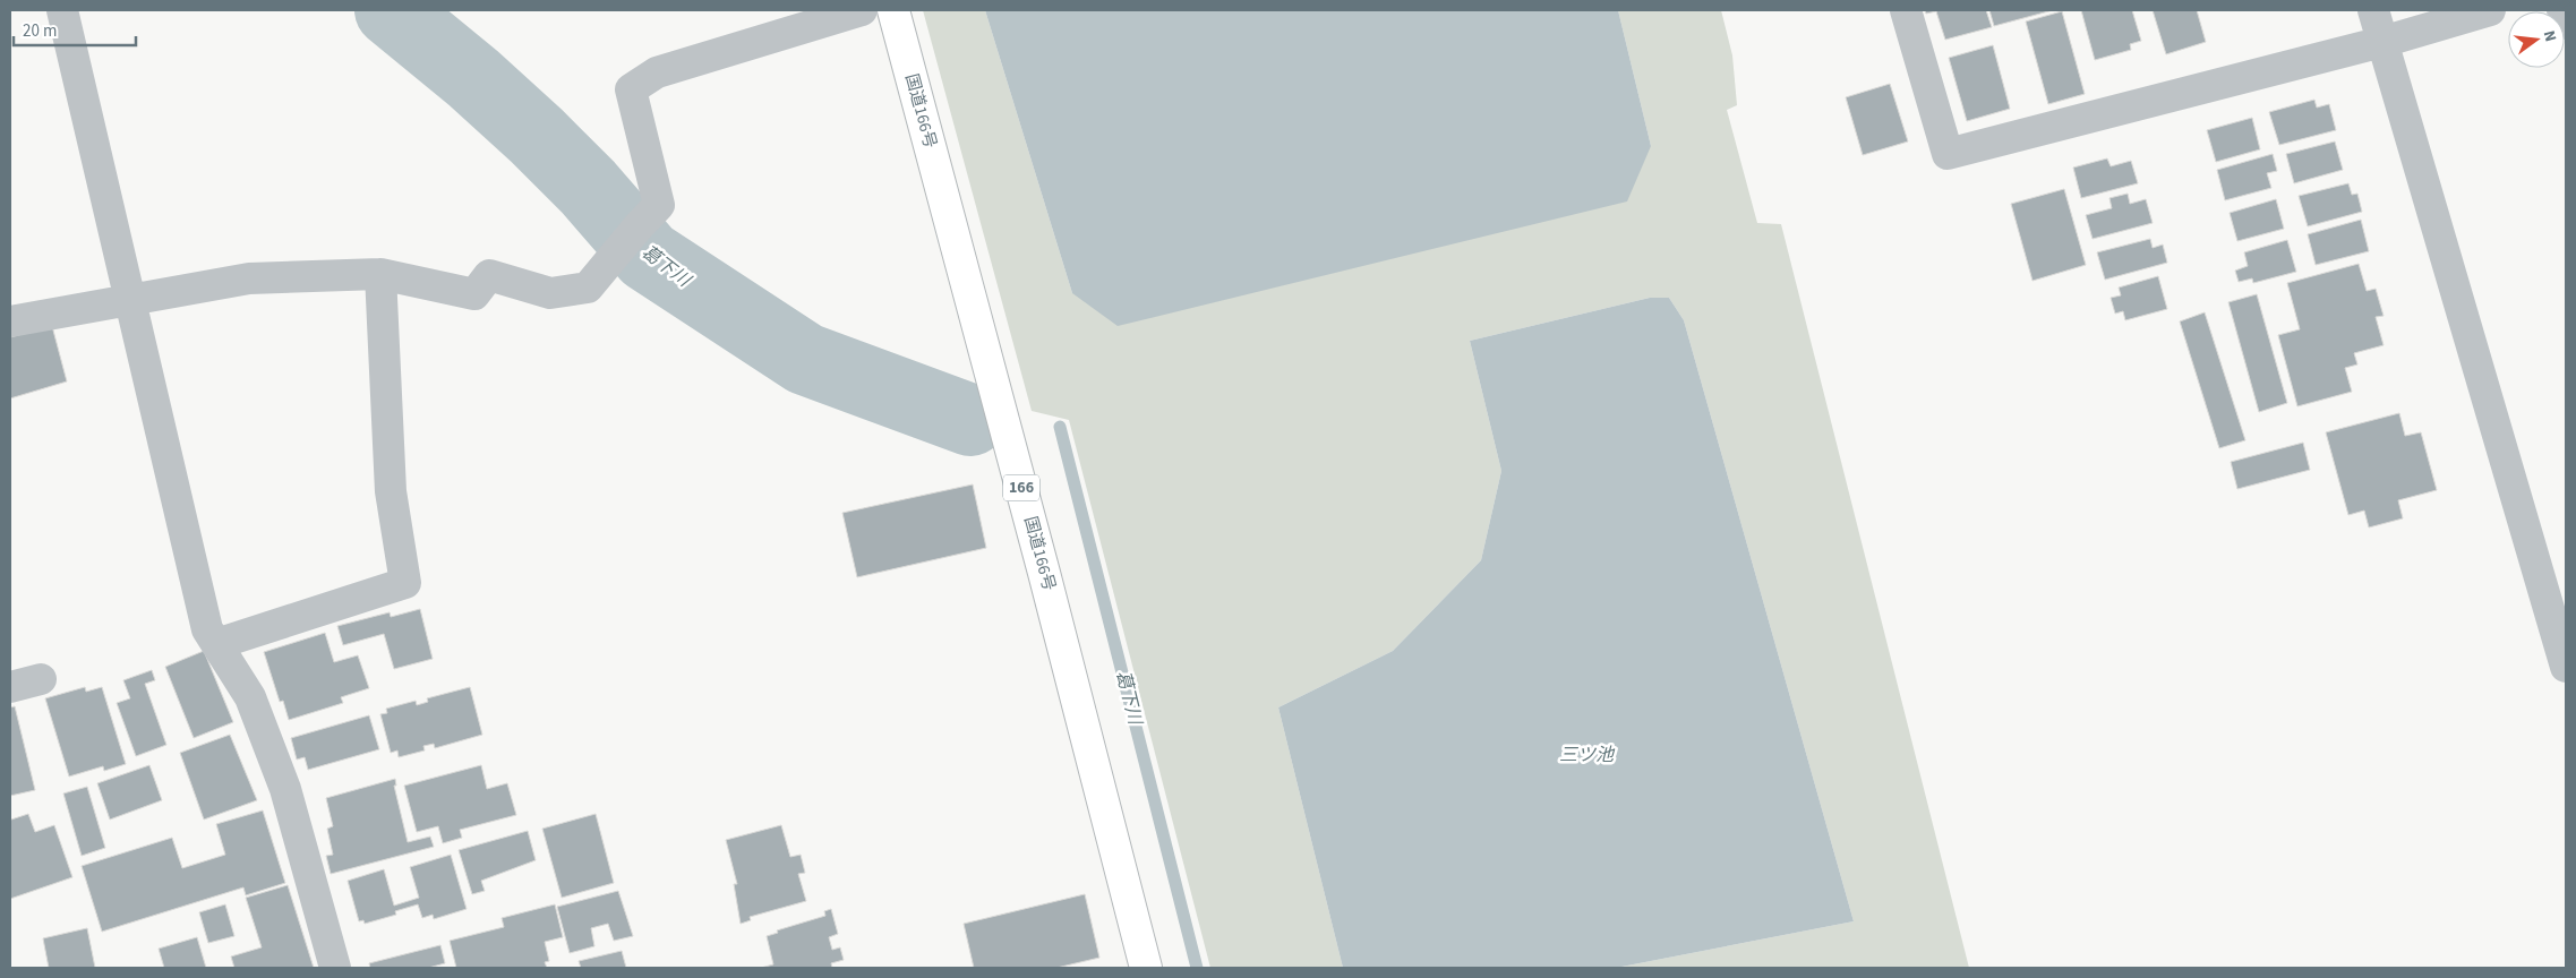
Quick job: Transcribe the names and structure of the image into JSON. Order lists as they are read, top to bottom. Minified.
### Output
{"streets":{"highway":["国道166号","166"]},"water":["葛下川","三ツ池"],"scale_bar":"20 m","north":"right"}
